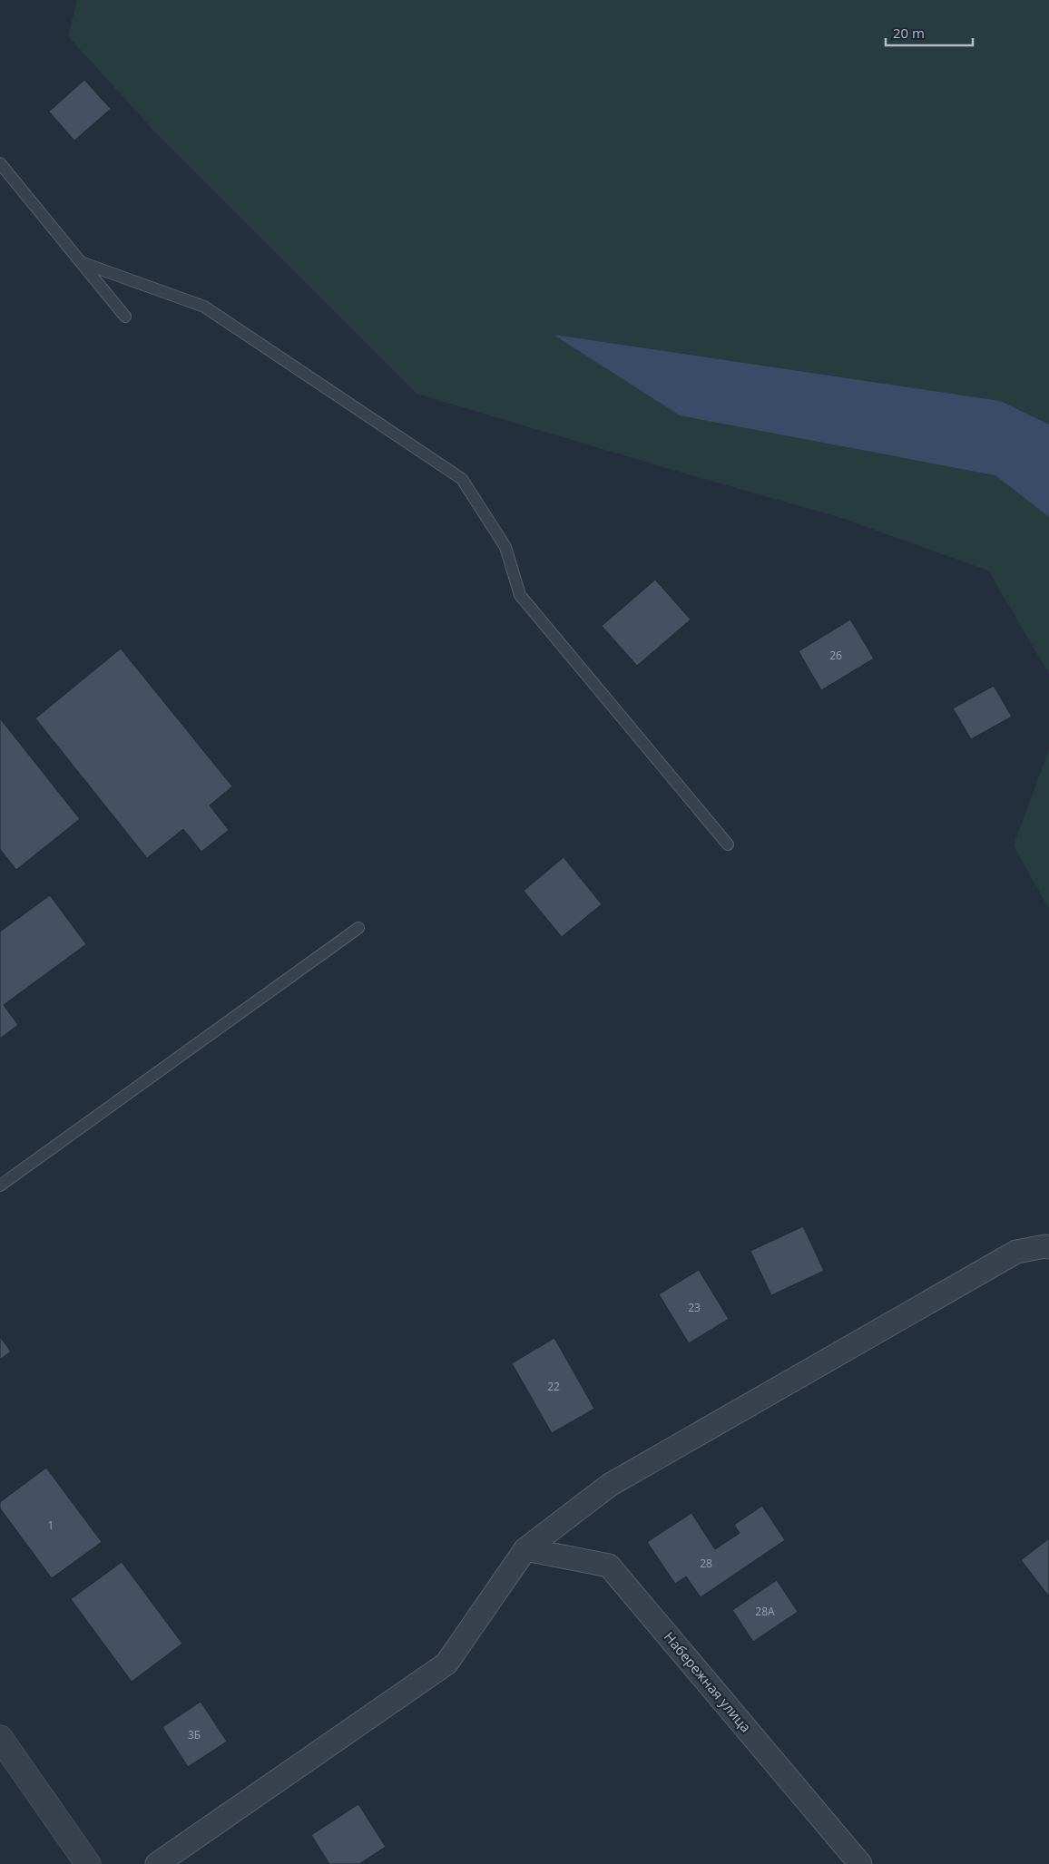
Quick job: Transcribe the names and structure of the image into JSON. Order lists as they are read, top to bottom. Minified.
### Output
{"streets":{"street":["Набережная улица"]},"house_numbers":["26","23","22","1","28","28А","3Б"],"scale_bar":"20 m"}
